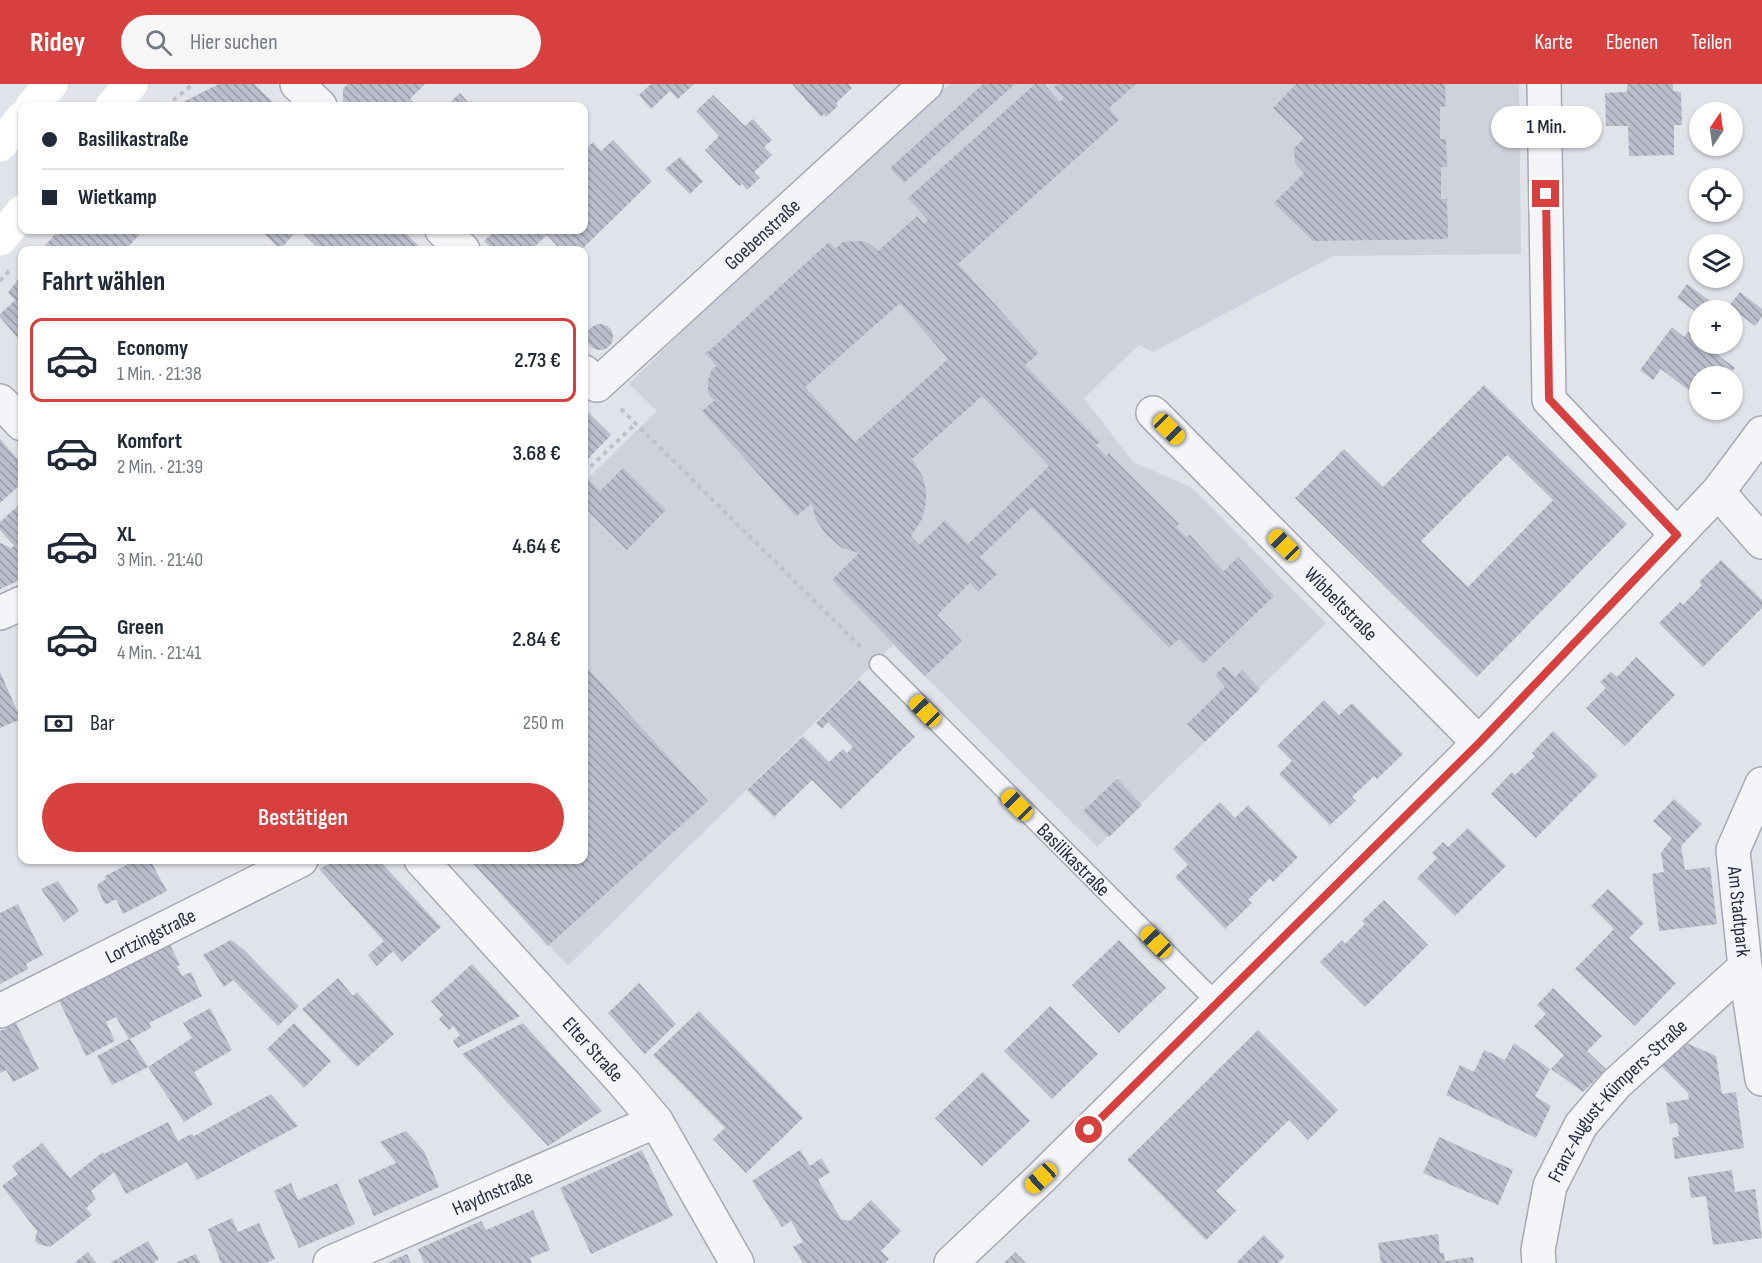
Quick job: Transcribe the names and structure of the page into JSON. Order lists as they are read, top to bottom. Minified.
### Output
{"streets":{"street":["Goebenstraße","Wibbeltstraße","Am Stadtpark","Lortzingstraße","Elter Straße","Franz-August-Kümpers-Straße","Haydnstraße"],"lane":["Basilikastraße"]},"crossings":[["Am Stadtpark","Franz-August-Kümpers-Straße"],["Elter Straße","Haydnstraße"]],"north":"top","page":{"header":"Ridey","search":"Hier suchen","nav":["Karte","Ebenen","Teilen"],"map_buttons":["+","−"],"banner":["Basilikastraße","Wietkamp"],"bubble":"1 Min.","heading":"Fahrt wählen","list":[{"name":"Economy","note":"1 Min. · 21:38","value":"2.73 €"},{"name":"Komfort","note":"2 Min. · 21:39","value":"3.68 €"},{"name":"XL","note":"3 Min. · 21:40","value":"4.64 €"},{"name":"Green","note":"4 Min. · 21:41","value":"2.84 €"}],"pay":["Bar","250 m"],"buttons":"Bestätigen"}}
